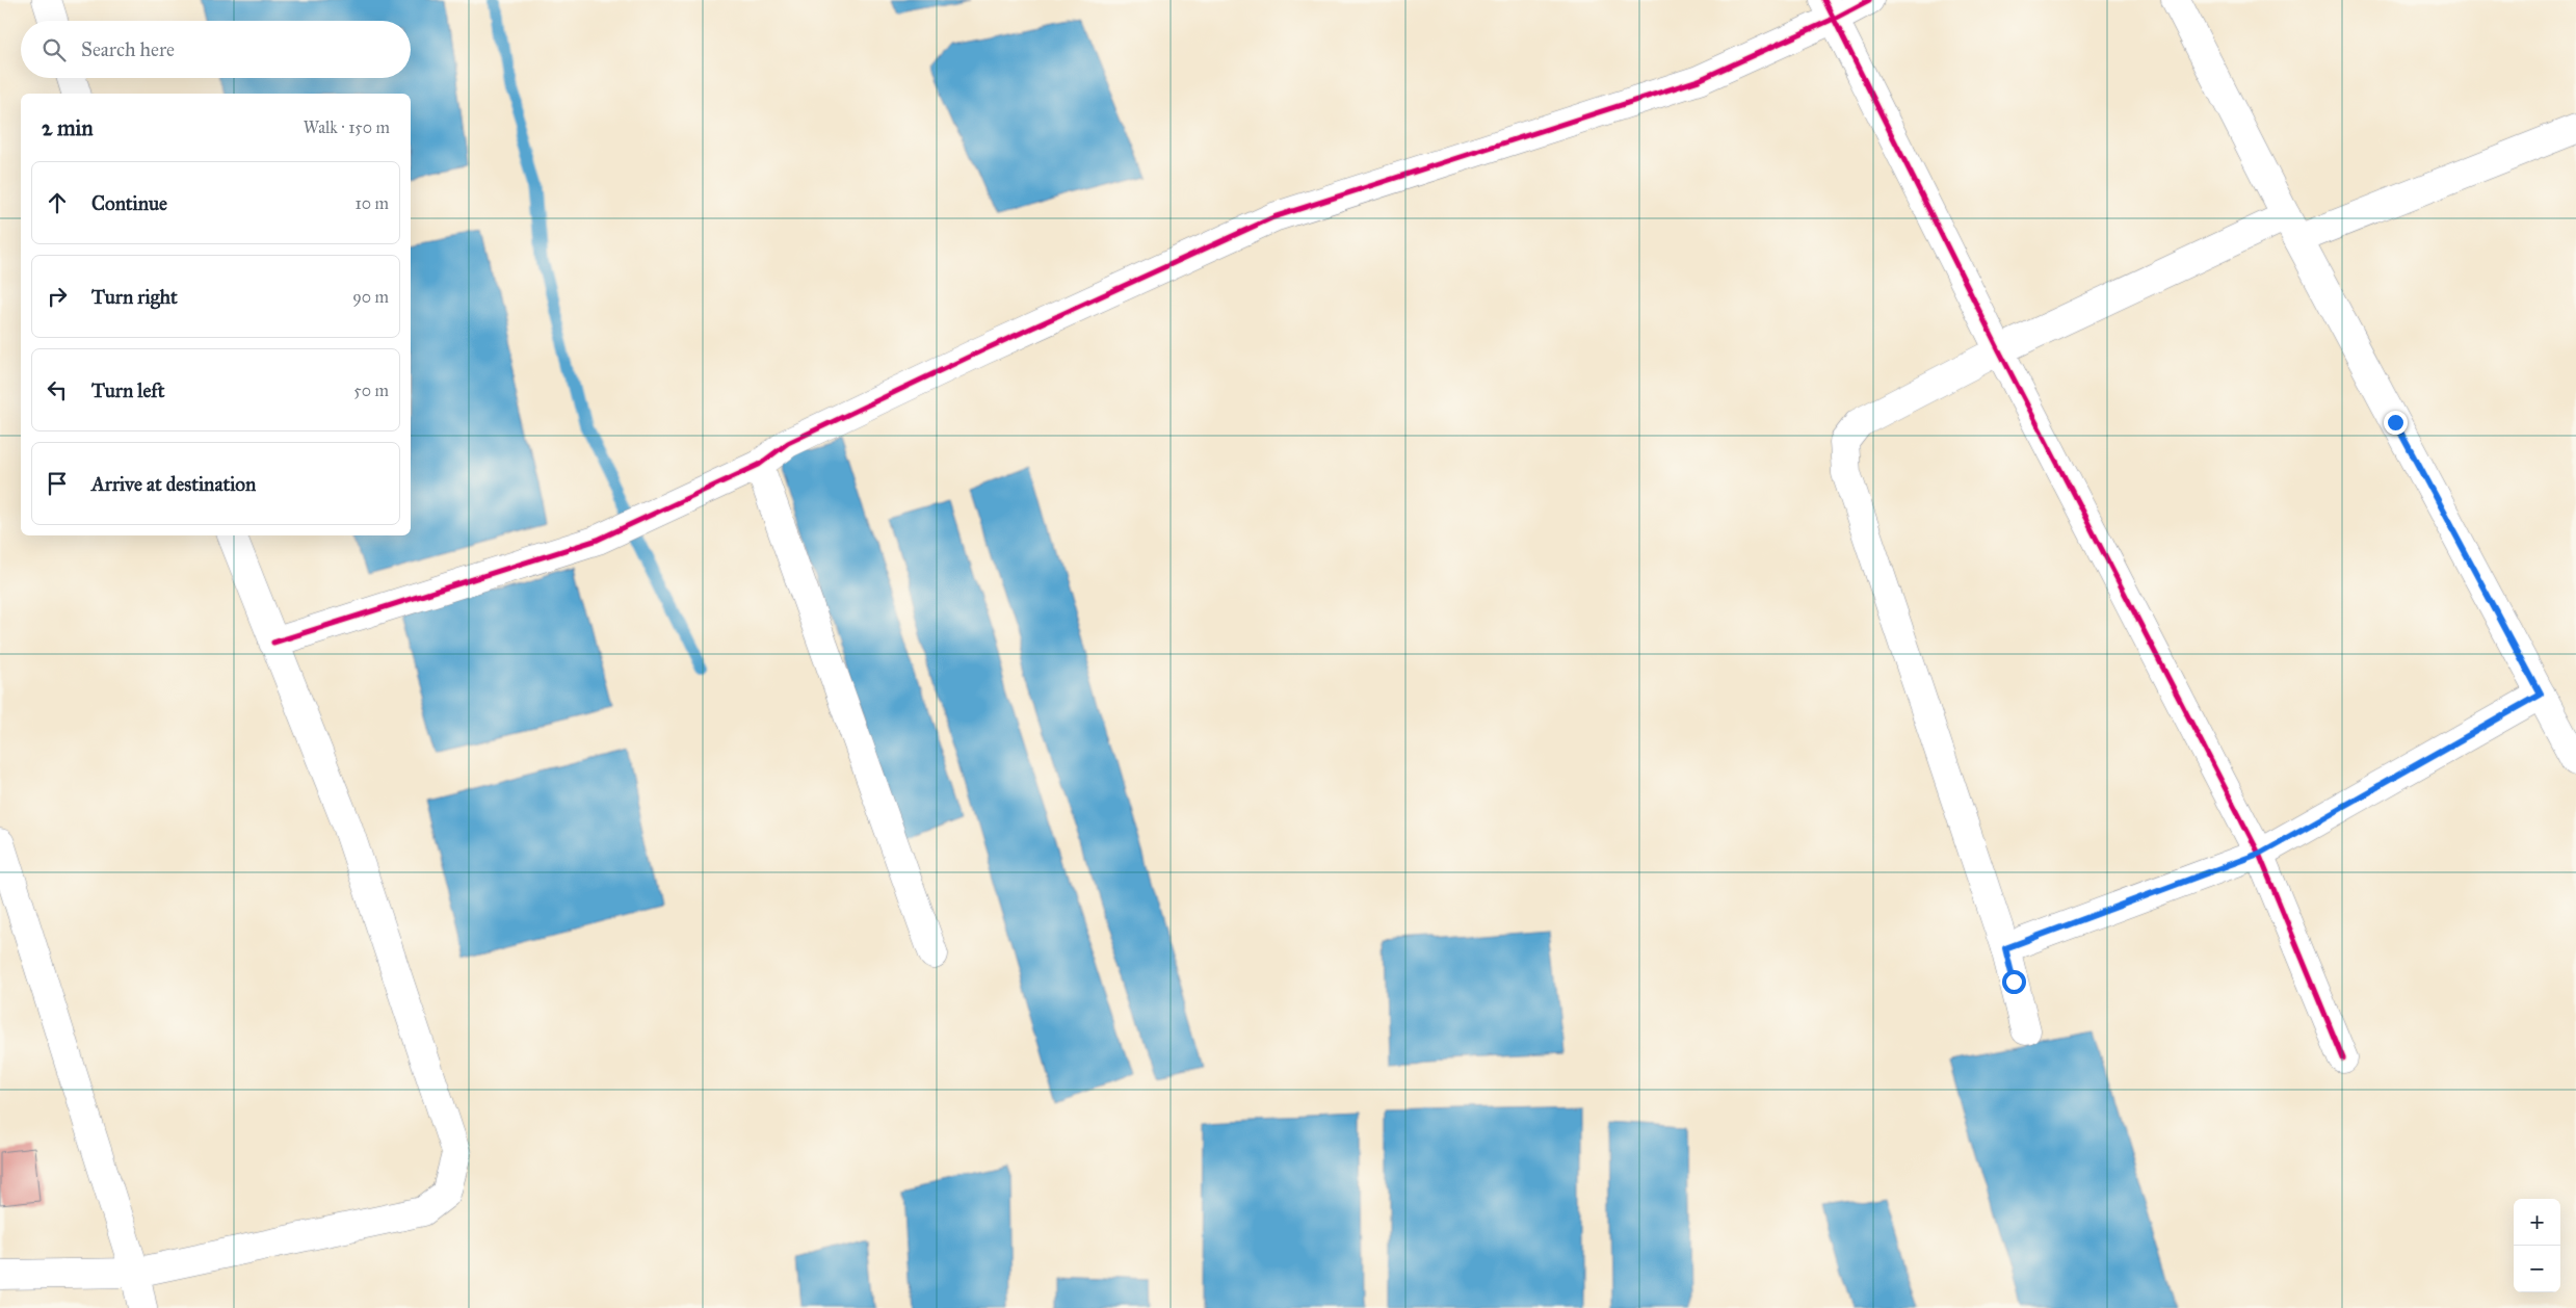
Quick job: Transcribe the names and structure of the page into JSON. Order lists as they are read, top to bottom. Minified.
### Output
{"page":{"search":"Search here","heading":["2 min","Walk · 150 m"],"list":[["Continue","10 m"],["Turn right","90 m"],["Turn left","50 m"],"Arrive at destination"],"map_buttons":["+","−"]}}
